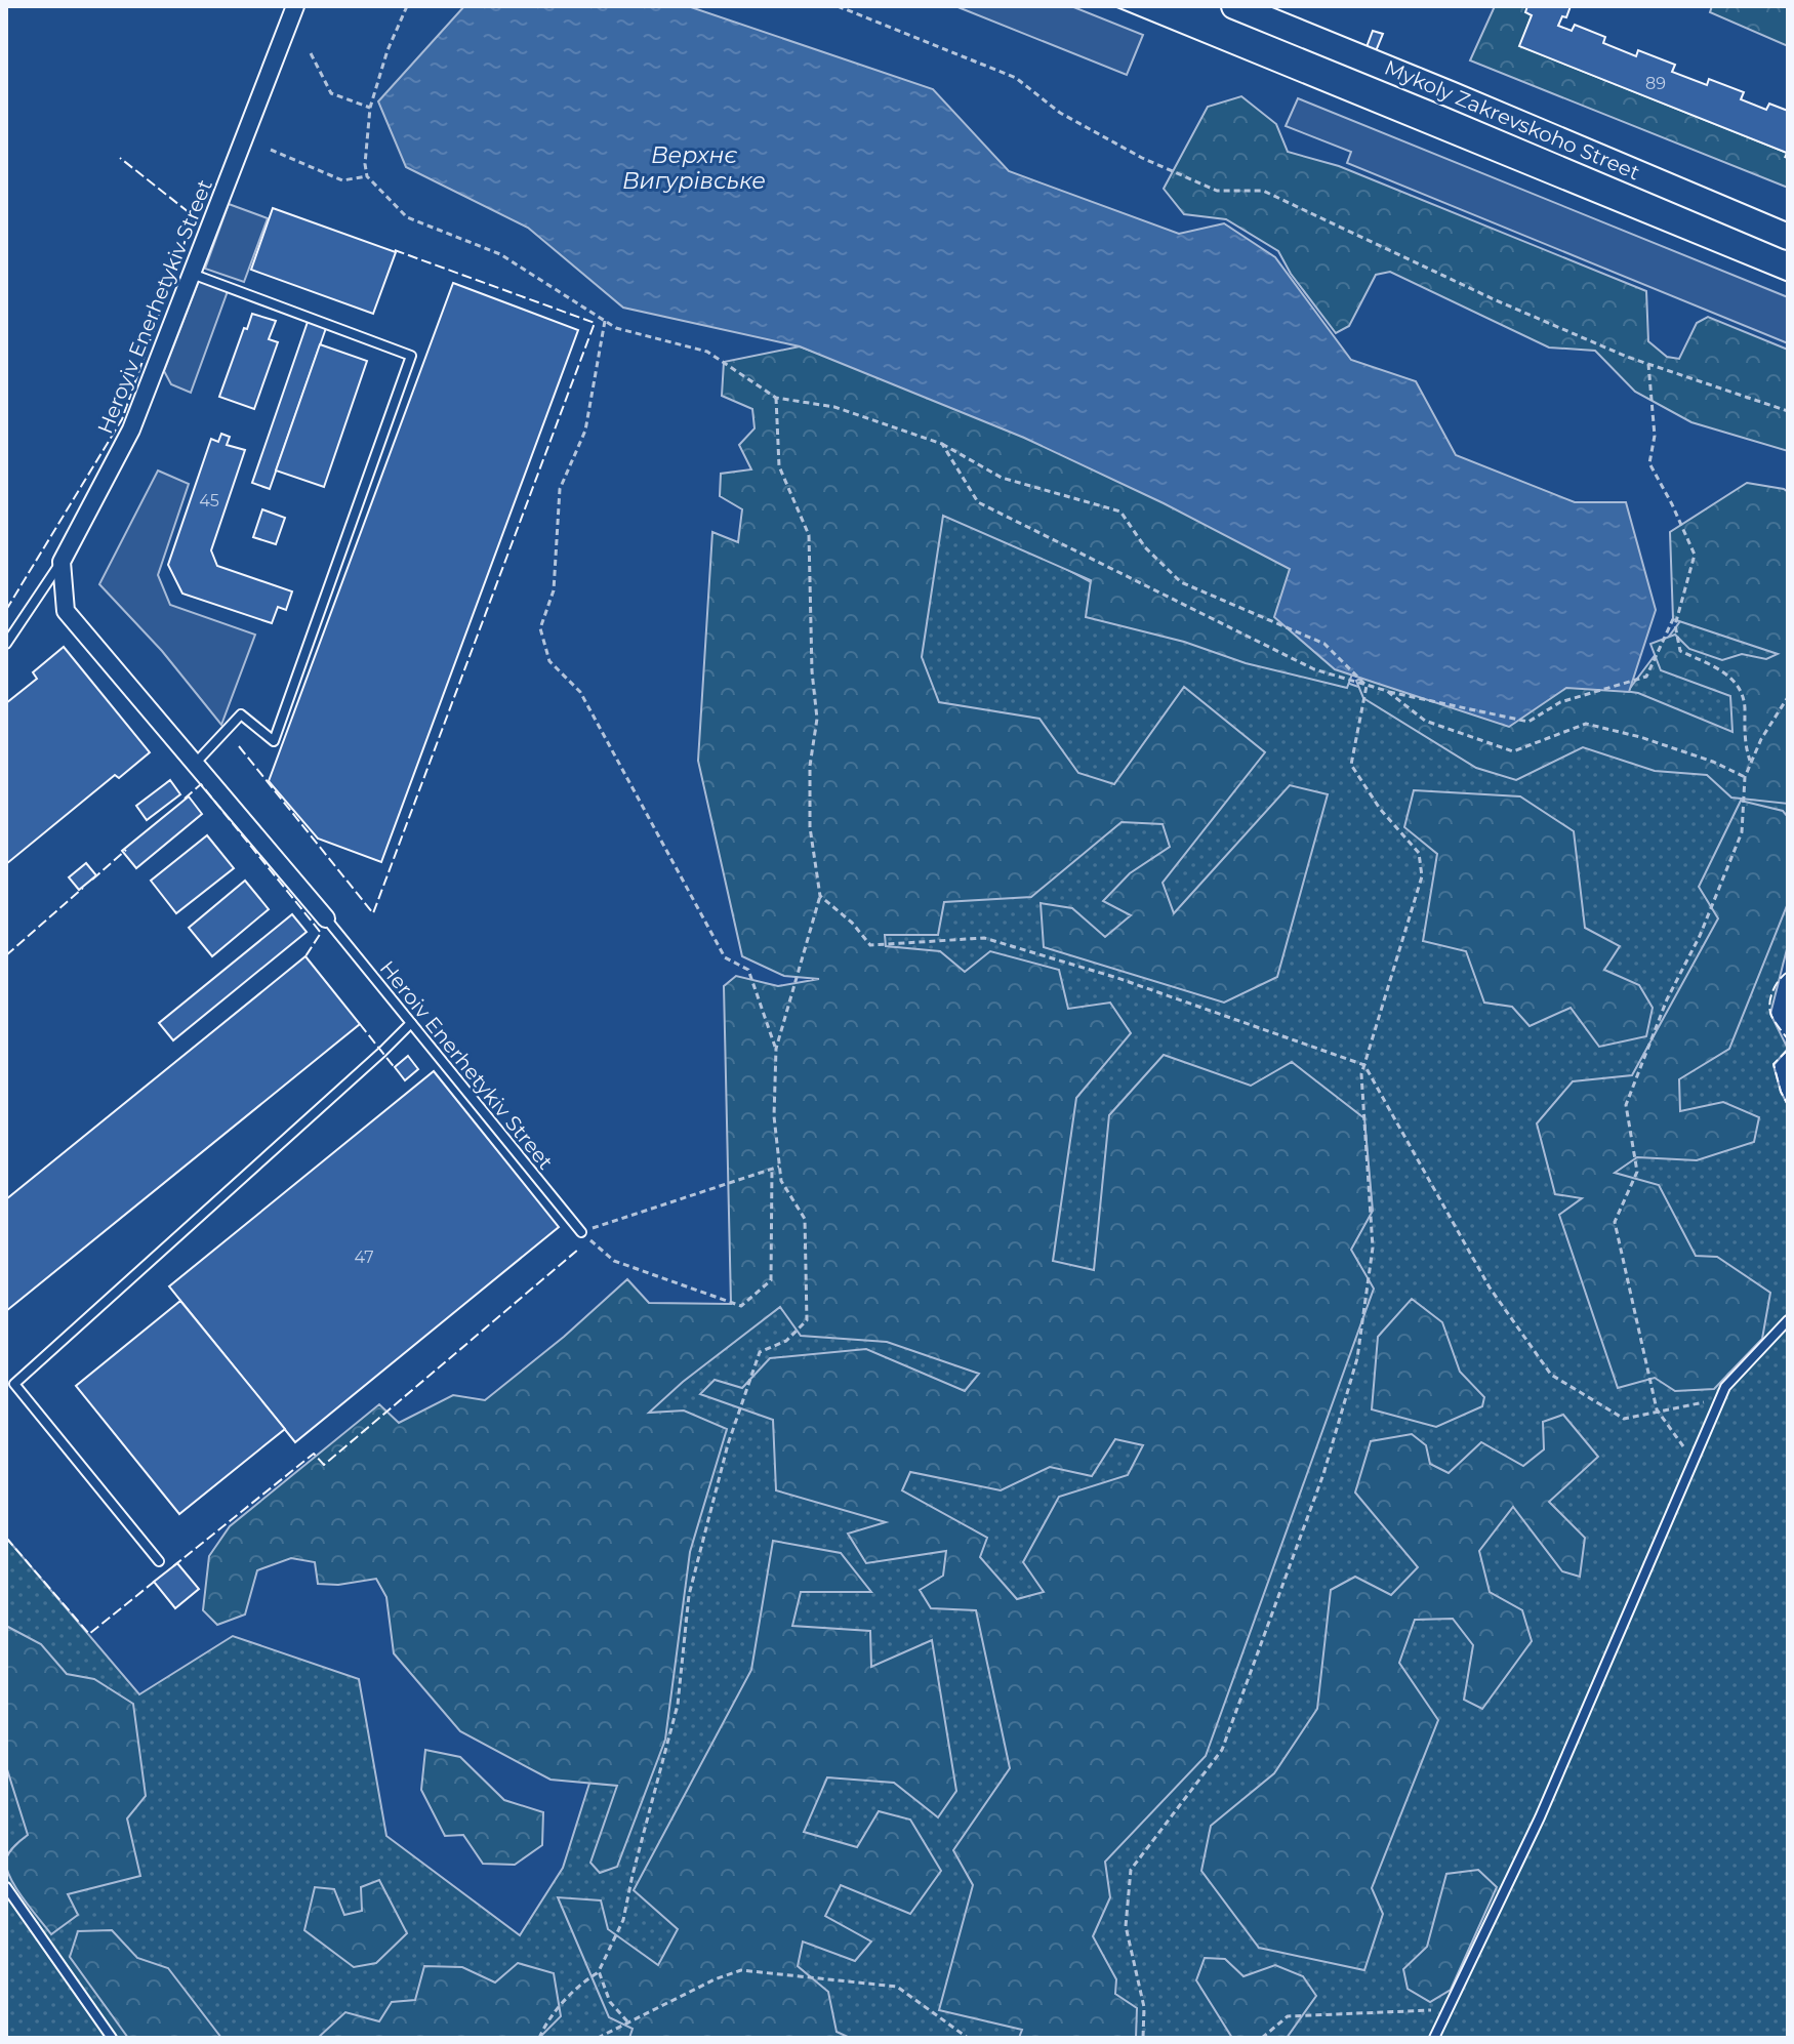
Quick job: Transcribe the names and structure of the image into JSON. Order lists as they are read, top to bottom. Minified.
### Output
{"streets":{"street":["Mykoly Zakrevskoho Street","Heroyiv Enerhetykiv Street"],"lane":["Heroiv Enerhetykiv Street"]},"water":["Верхнє Вигурівське"],"house_numbers":["89","45","47"]}
